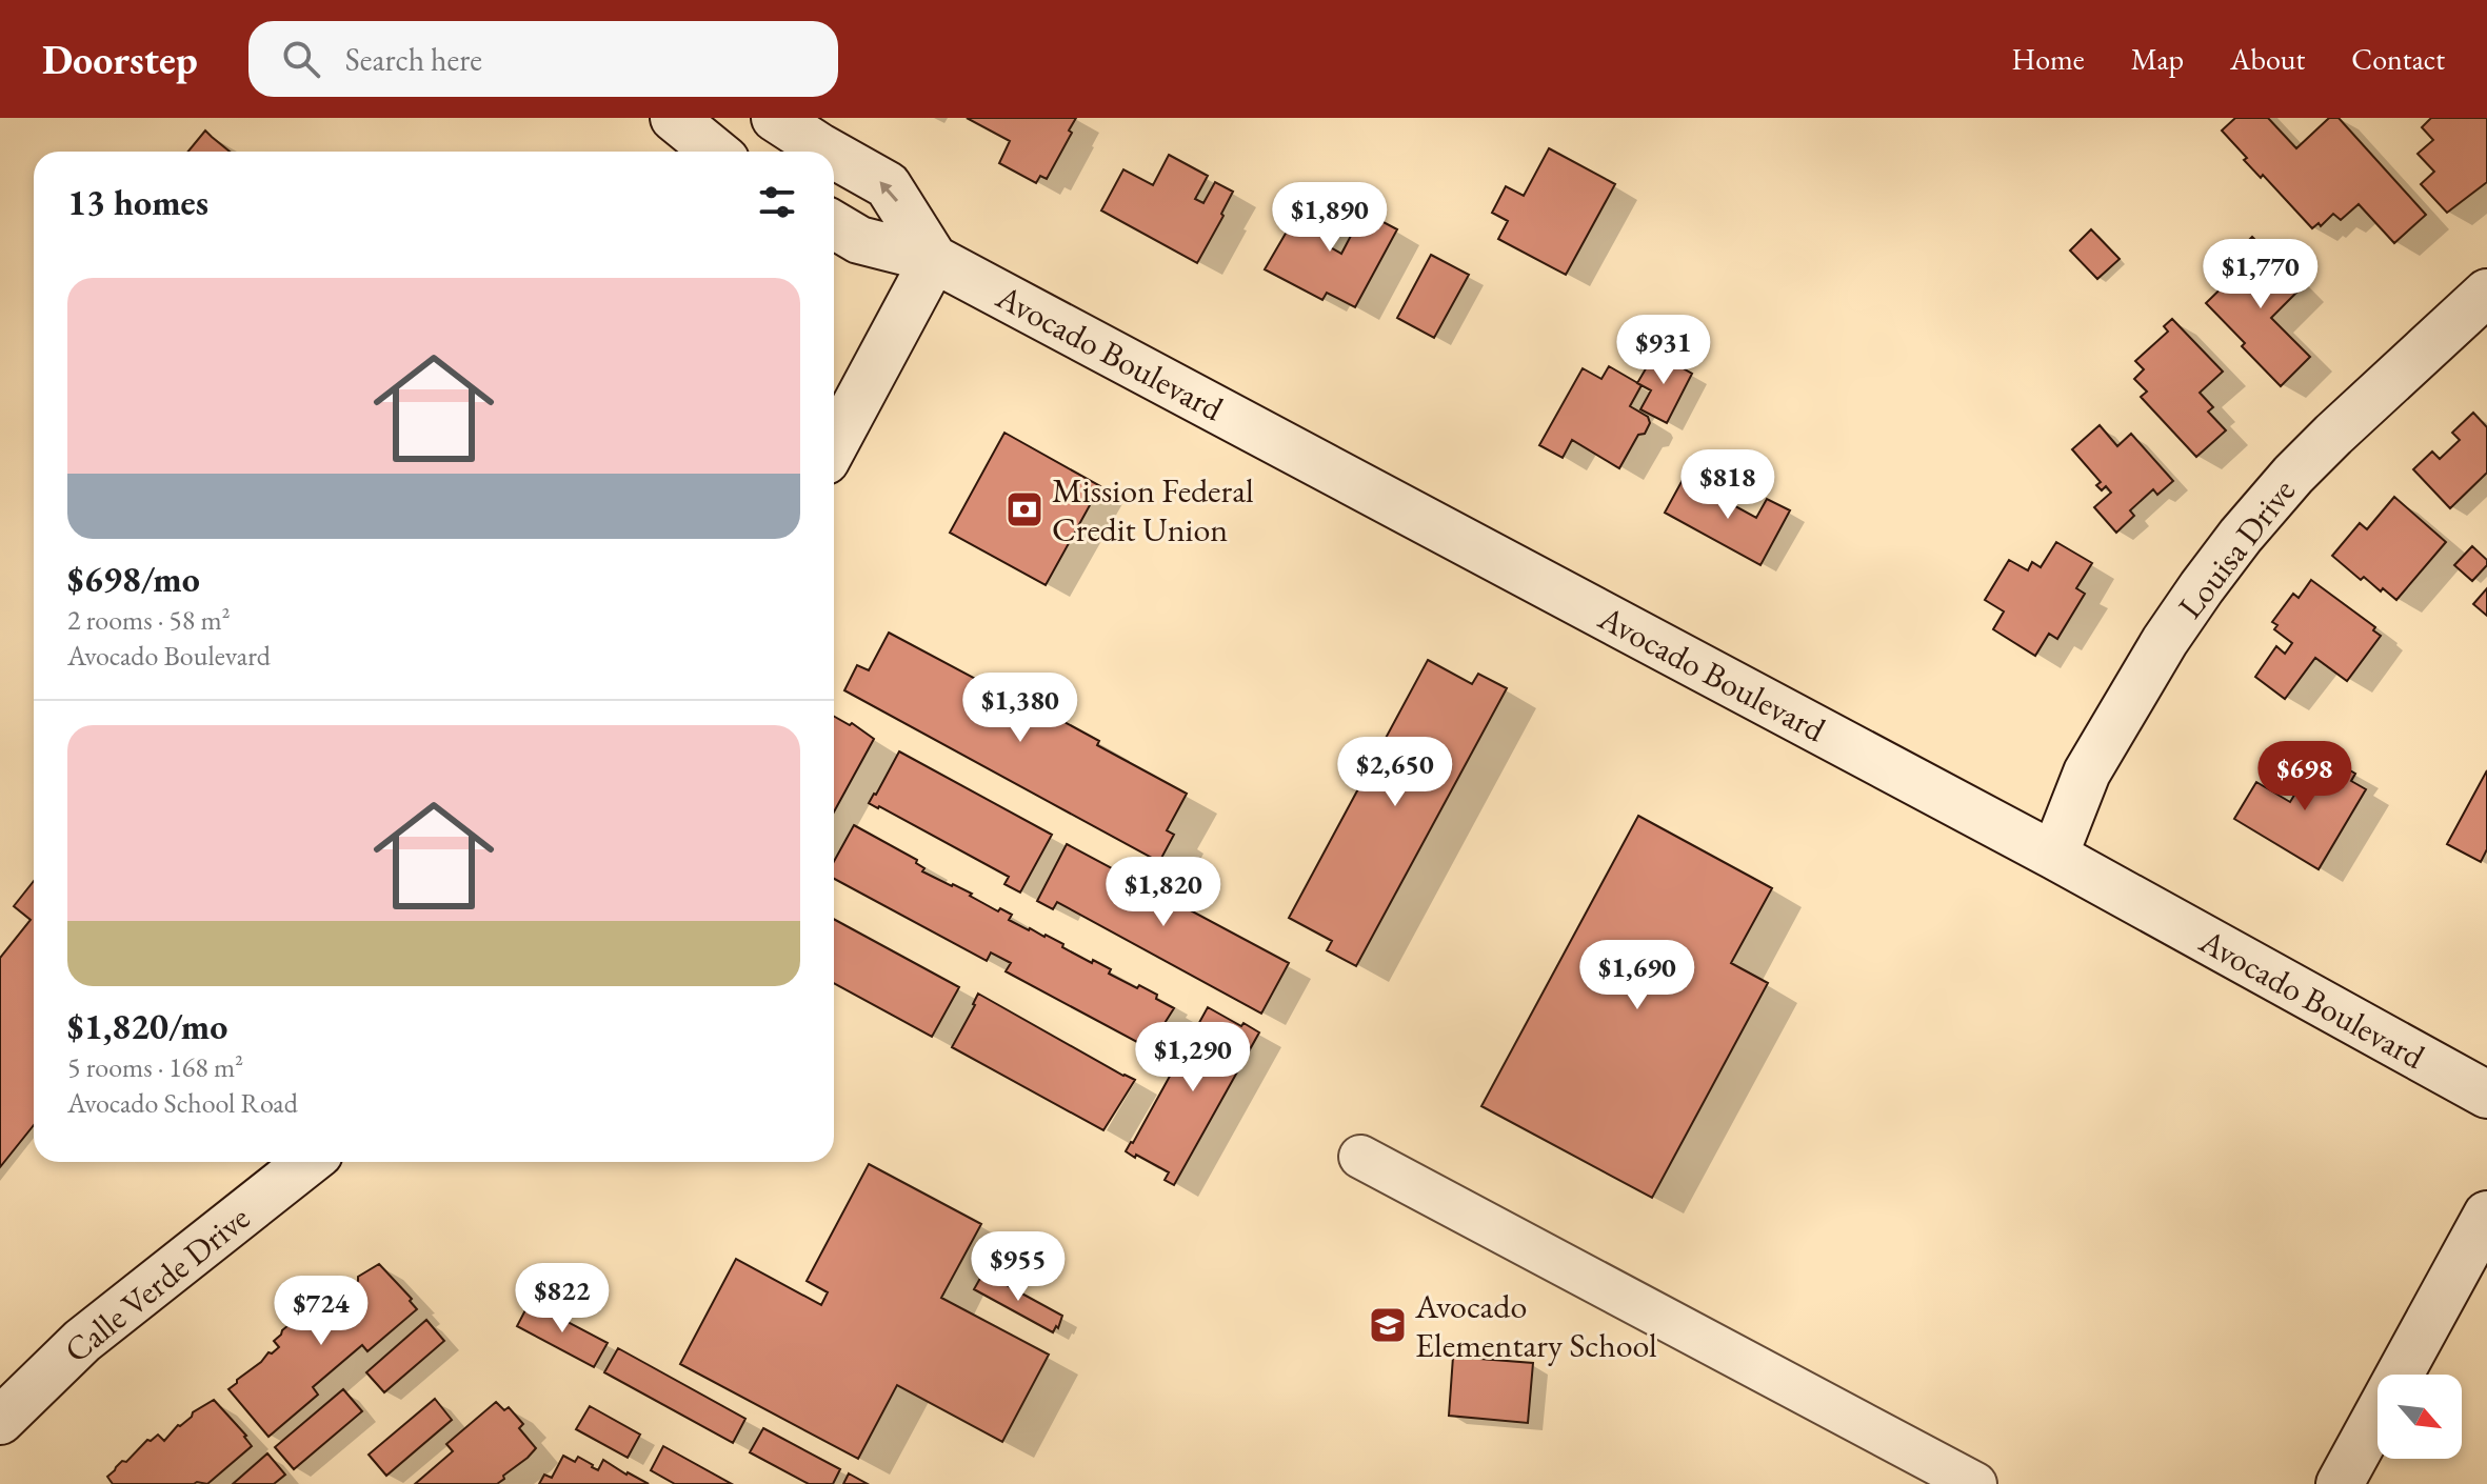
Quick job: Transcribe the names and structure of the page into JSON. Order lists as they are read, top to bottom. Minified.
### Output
{"streets":{"main road":["Avocado Boulevard","Louisa Drive","Calle Verde Drive"]},"crossings":[["Avocado Boulevard","Louisa Drive"]],"places":{"bank":["Mission Federal Credit Union"],"school or university":["Avocado Elementary School"]},"north":"bottom right","page":{"header":"Doorstep","search":"Search here","nav":["Home","Map","About","Contact"],"heading":"13 homes","price":["$1,890","$1,770","$931","$818","$1,380","$2,650","$698","$1,820","$1,690","$1,290","$955","$822","$724"],"list":[{"name":"$698/mo","note":"2 rooms · 58 m² · Avocado Boulevard"},{"name":"$1,820/mo","note":"5 rooms · 168 m² · Avocado School Road"}]}}
